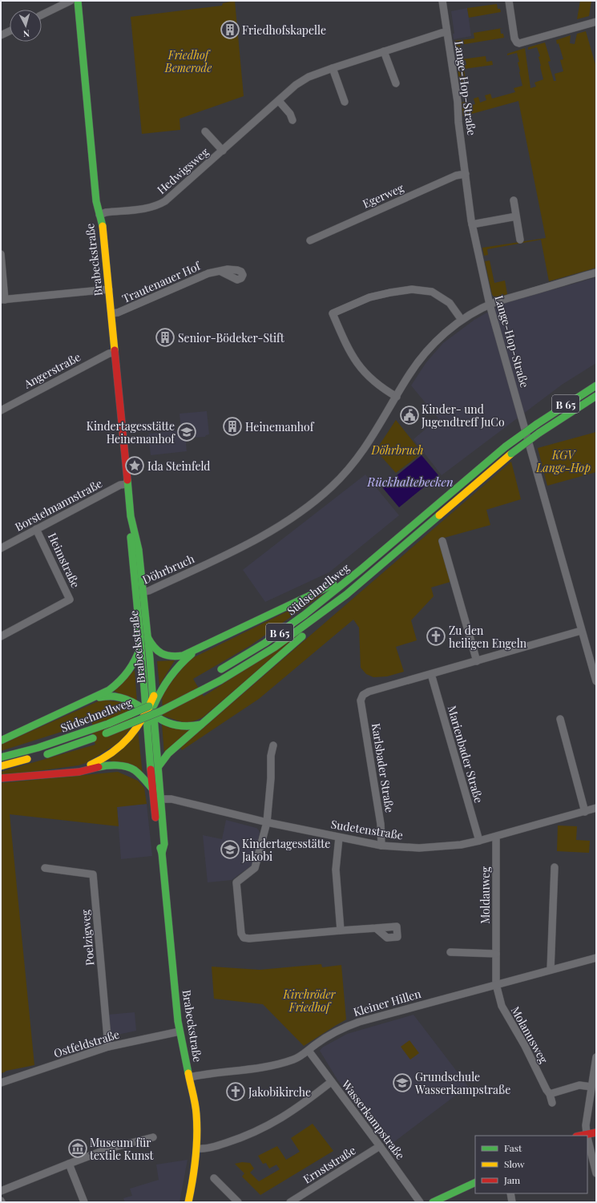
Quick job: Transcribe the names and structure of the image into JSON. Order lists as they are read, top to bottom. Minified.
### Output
{"streets":{"main road":["Brabeckstraße","B 65","Südschnellweg"],"street":["Lange-Hop-Straße","Hedwigsweg","Egerweg","Trautenauer Hof","Angerstraße","Borstelmannstraße","Heimstraße","Döhrbruch","Marienbader Straße","Karlsbader Straße","Sudetenstraße","Moldauweg","Poelzigweg","Kleiner Hillen","Molanusweg","Ostfeldstraße","Wasserkampstraße","Ernststraße"]},"crossings":[["Lange-Hop-Straße","Hedwigsweg"],["Lange-Hop-Straße","Egerweg"],["Lange-Hop-Straße","Döhrbruch"],["Hedwigsweg","Brabeckstraße"],["Brabeckstraße","Trautenauer Hof"],["Brabeckstraße","Angerstraße"],["Brabeckstraße","Borstelmannstraße"],["Brabeckstraße","Döhrbruch"],["Brabeckstraße","Sudetenstraße"],["Brabeckstraße","Kleiner Hillen"],["Brabeckstraße","Ostfeldstraße"],["Borstelmannstraße","Heimstraße"],["Marienbader Straße","Karlsbader Straße"],["Marienbader Straße","Sudetenstraße"],["Karlsbader Straße","Sudetenstraße"],["Sudetenstraße","Moldauweg"],["Moldauweg","Kleiner Hillen"],["Moldauweg","Molanusweg"],["Poelzigweg","Ostfeldstraße"],["Kleiner Hillen","Molanusweg"],["Kleiner Hillen","Wasserkampstraße"],["Wasserkampstraße","Ernststraße"]],"water":["Rückhaltebecken"],"parks":["Friedhof Bemerode","Döhrbruch","KGV Lange-Hop","Kirchröder Friedhof"],"places":{"building":["Friedhofskapelle","Senior-Bödeker-Stift","Heinemanhof"],"public building":["Kinder- und Jugendtreff JuCo"],"school or university":["Kindertagesstätte Heinemanhof","Kindertagesstätte Jakobi","Grundschule Wasserkampstraße"],"place":["Ida Steinfeld"],"church":["Zu den heiligen Engeln","Jakobikirche"],"museum":["Museum für textile Kunst"]},"legend":["Fast","Slow","Jam"],"north":"bottom"}
